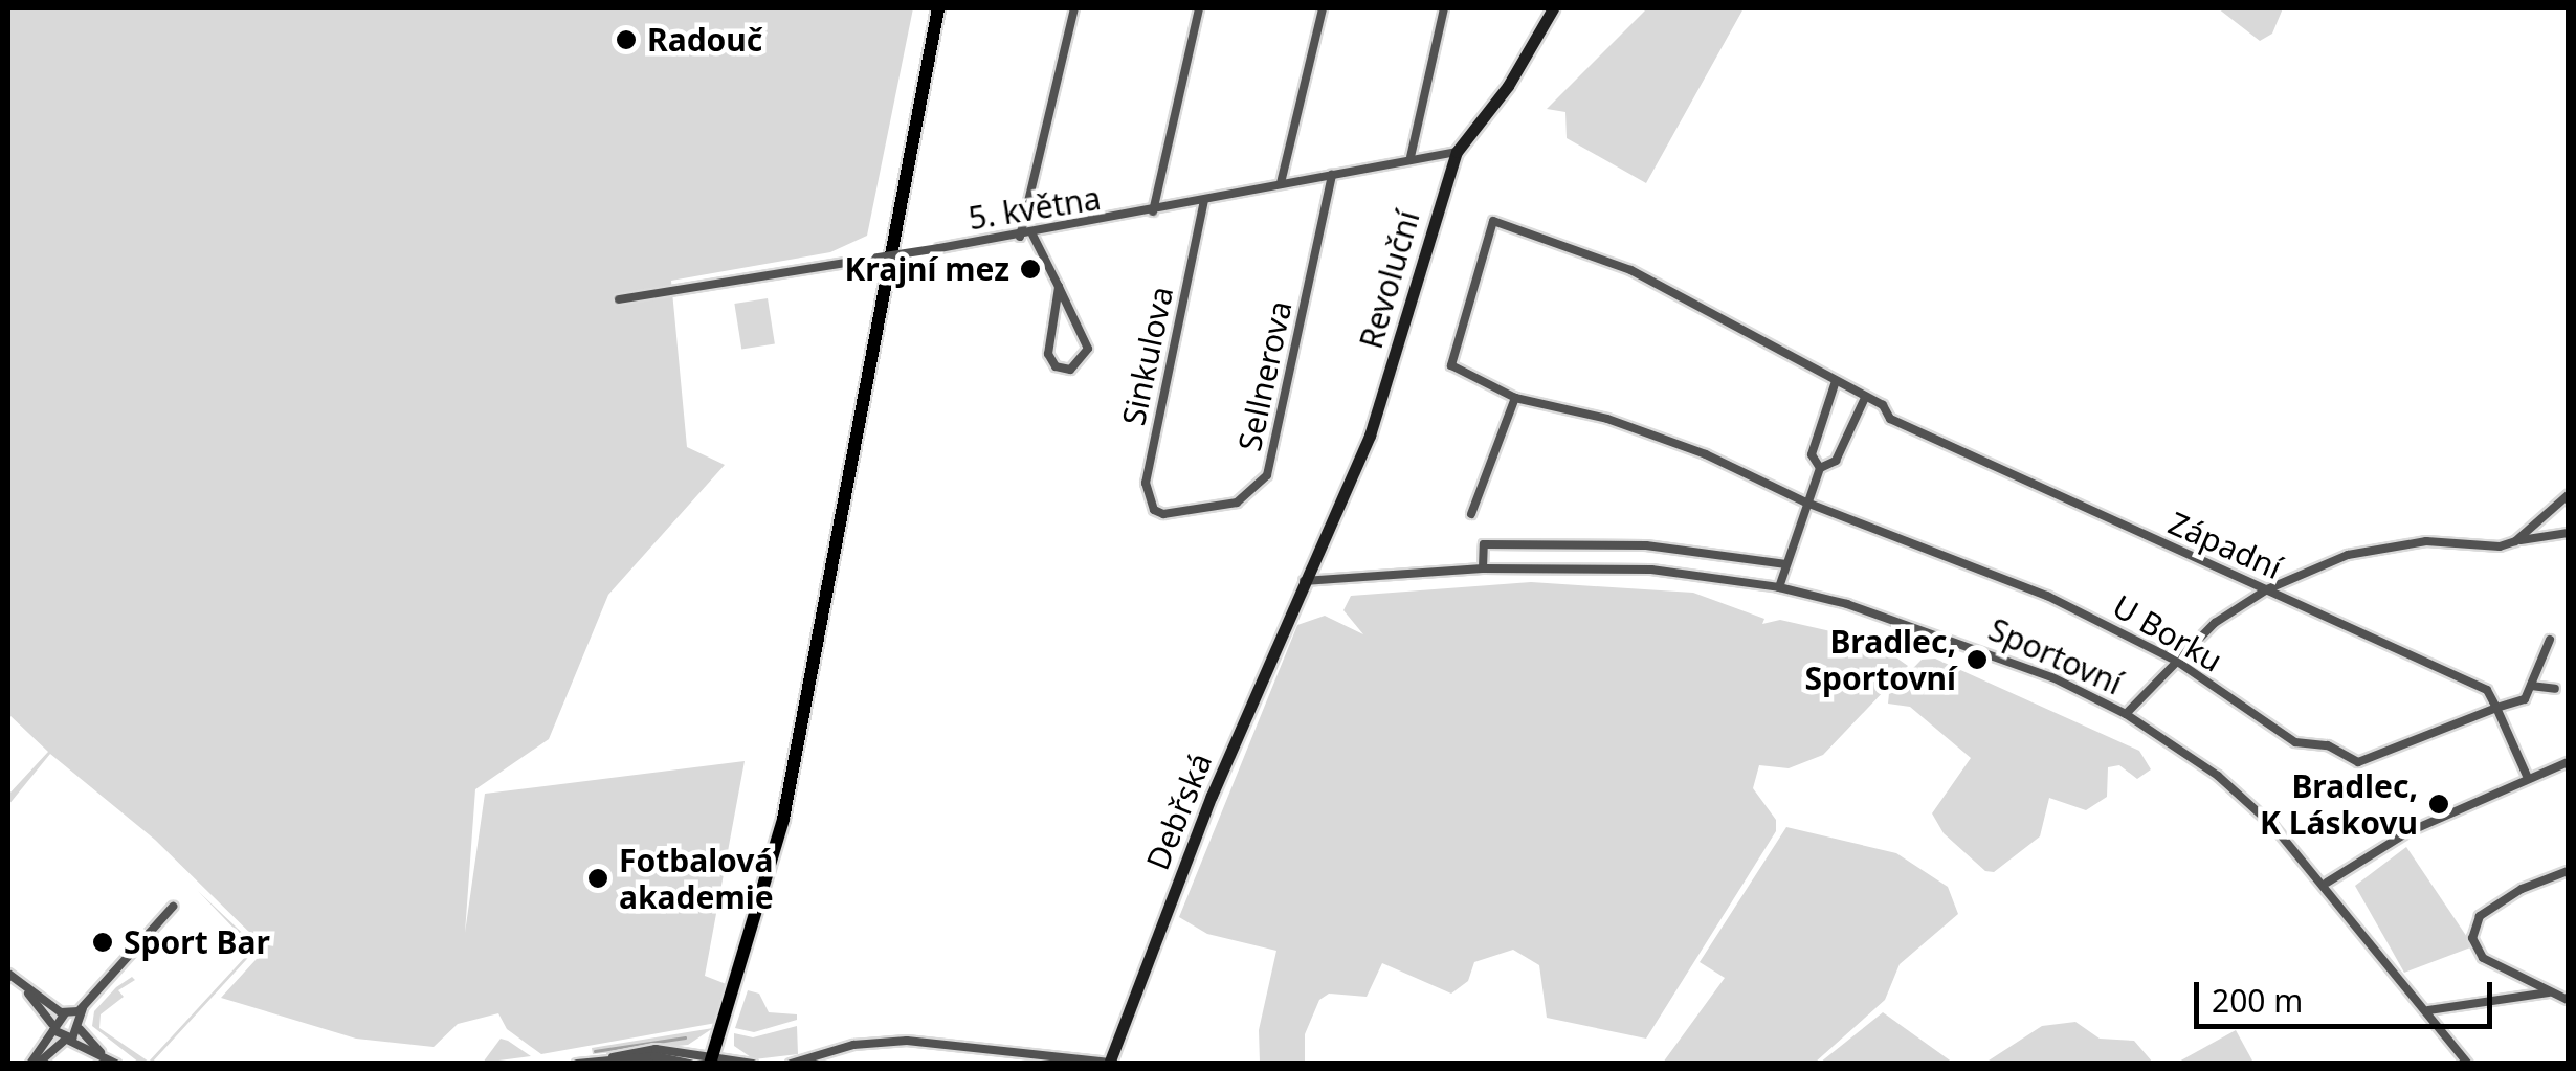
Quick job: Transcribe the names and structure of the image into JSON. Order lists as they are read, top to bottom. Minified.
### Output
{"streets":{"main road":["Revoluční","Debřská"],"street":["5. května","Sinkulova","Sellnerova","Západní","U Borku","Sportovní"]},"crossings":[["5. května","Revoluční"],["5. května","Sinkulova"],["5. května","Sellnerova"],["Revoluční","Sportovní"],["Revoluční","Debřská"],["Sinkulova","Sellnerova"],["Západní","U Borku"],["Sportovní","Debřská"]],"places":["Radouč","Krajní mez","Bradlec, Sportovní","Bradlec, K Láskovu","Fotbalová akademie","Sport Bar"],"scale_bar":"200 m"}
